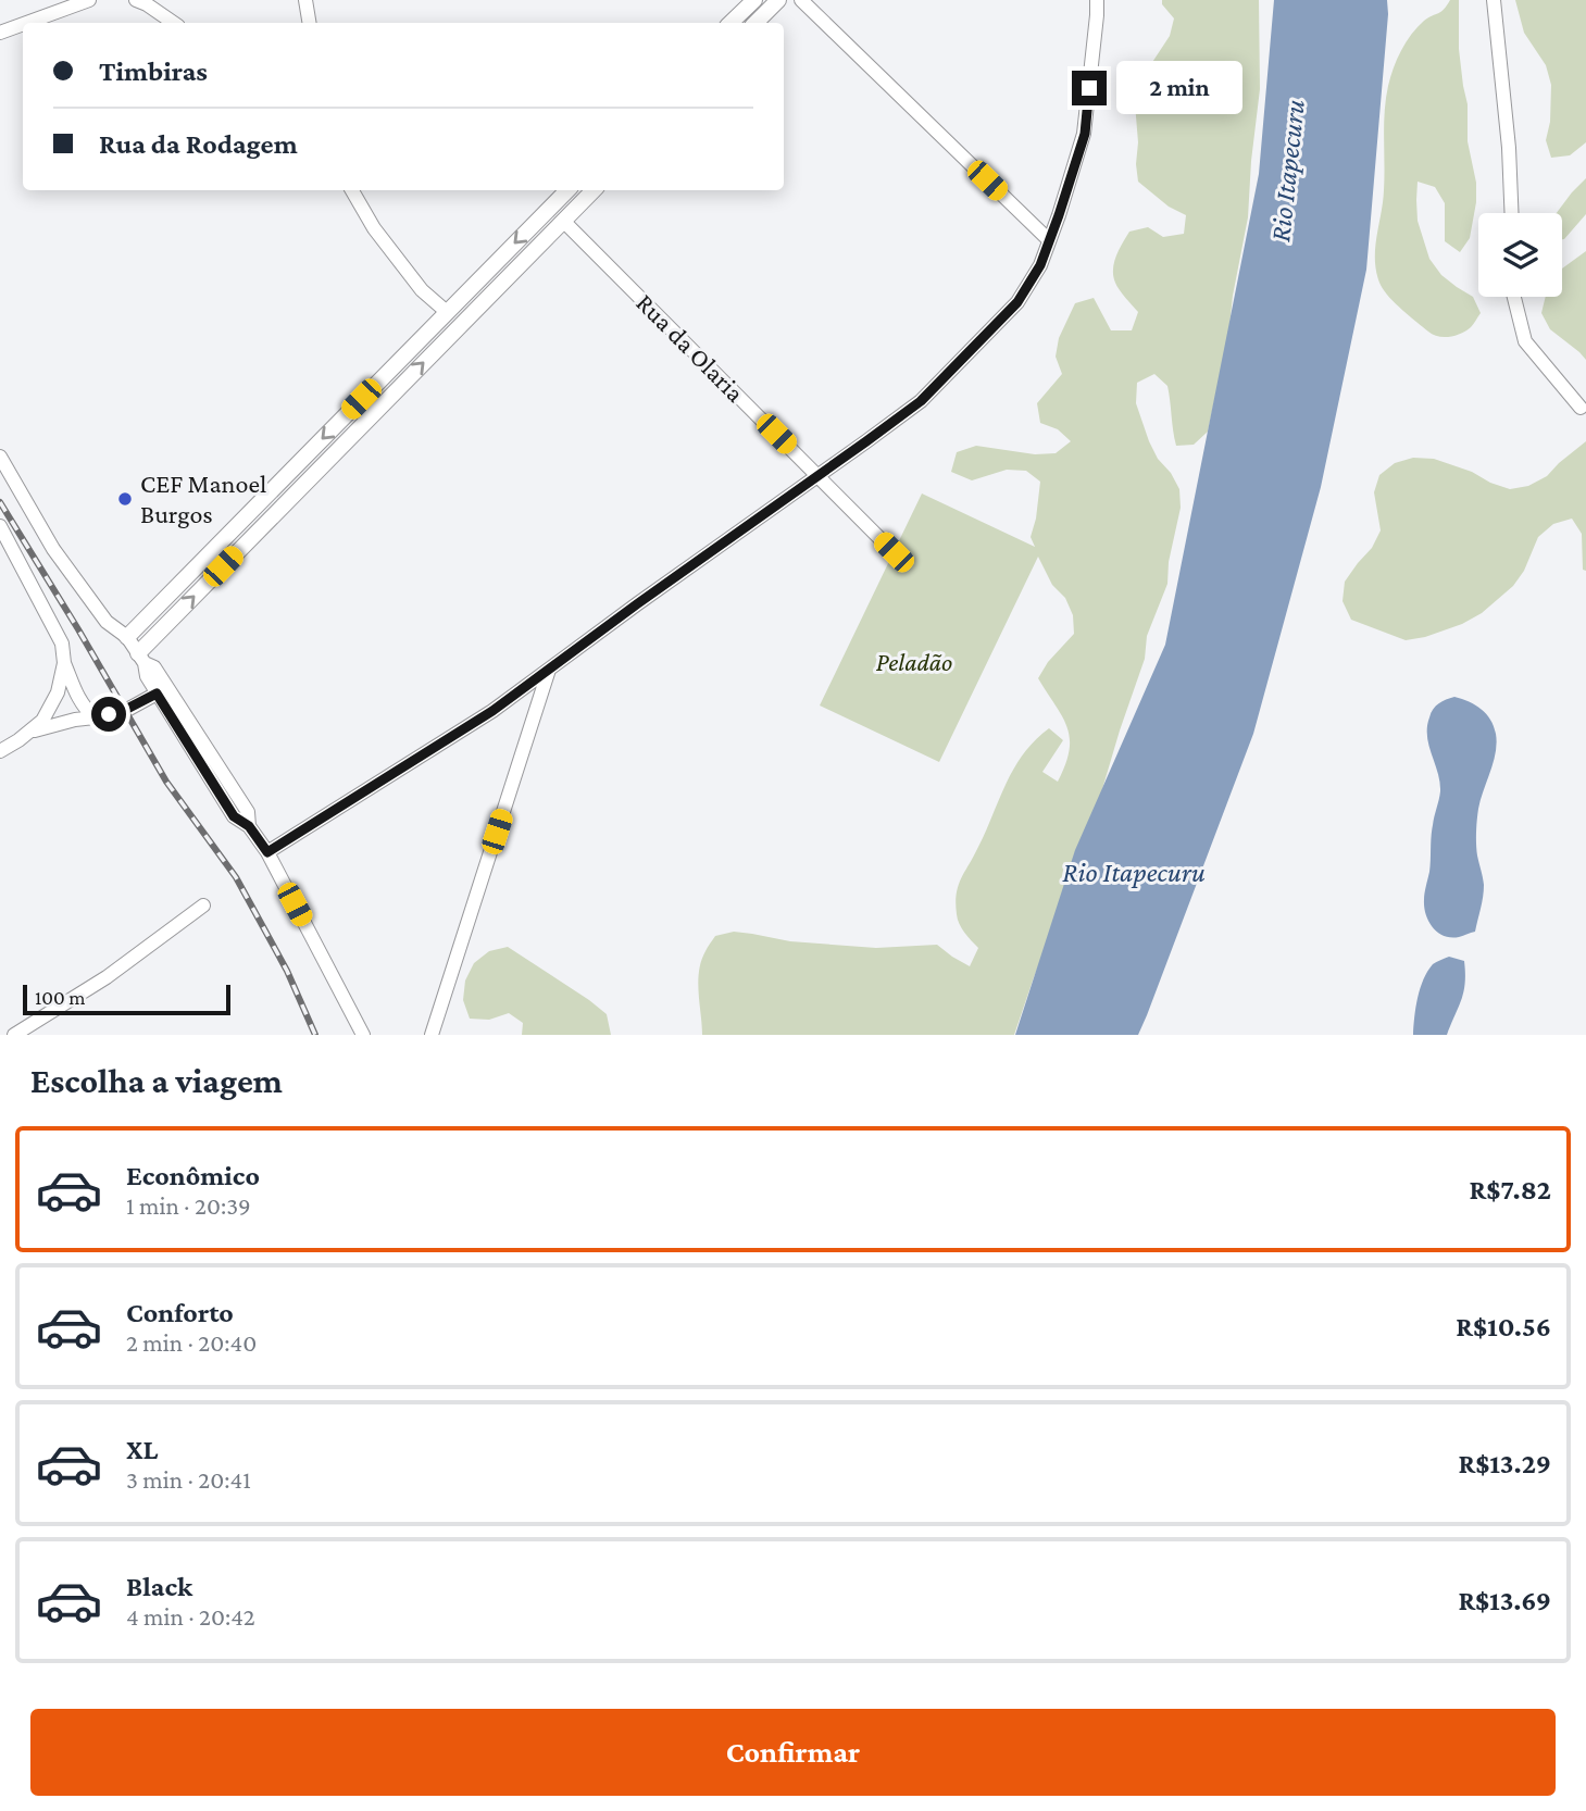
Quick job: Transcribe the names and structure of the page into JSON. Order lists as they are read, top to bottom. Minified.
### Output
{"streets":{"street":["Rua da Olaria"]},"water":["Rio Itapecuru"],"parks":["Peladão"],"places":["CEF Manoel Burgos"],"scale_bar":"100 m","page":{"banner":["Timbiras","Rua da Rodagem"],"bubble":"2 min","scale":"100 m","heading":"Escolha a viagem","list":[{"name":"Econômico","note":"1 min · 20:39","value":"R$7.82"},{"name":"Conforto","note":"2 min · 20:40","value":"R$10.56"},{"name":"XL","note":"3 min · 20:41","value":"R$13.29"},{"name":"Black","note":"4 min · 20:42","value":"R$13.69"}],"buttons":"Confirmar"}}
